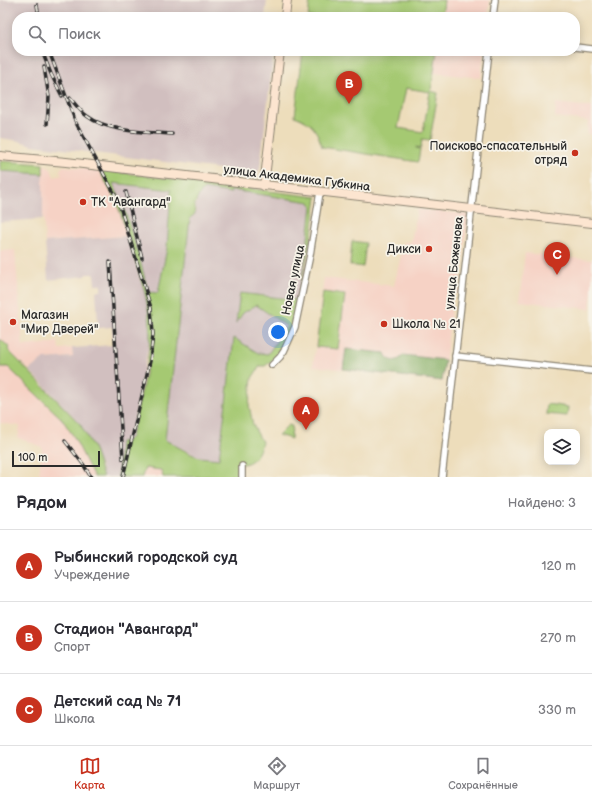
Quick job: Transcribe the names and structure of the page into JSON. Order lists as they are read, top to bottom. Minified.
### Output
{"streets":{"street":["улица Академика Губкина","улица Баженова","Новая улица"]},"crossings":[["улица Академика Губкина","улица Баженова"],["улица Академика Губкина","Новая улица"]],"places":["Поисково-спасательный отряд","ТК \"Авангард\"","Дикси","Магазин \"Мир Дверей\"","Школа № 21"],"scale_bar":"100 m","page":{"search":"Поиск","pins":["B","C","A"],"scale":"100 m","heading":["Рядом","Найдено: 3"],"list":[{"mark":"A","name":"Рыбинский городской суд","note":"Учреждение","value":"120 m"},{"mark":"B","name":"Стадион \"Авангард\"","note":"Спорт","value":"270 m"},{"mark":"C","name":"Детский сад № 71","note":"Школа","value":"330 m"}],"nav":["Карта","Маршрут","Сохранённые"]}}
